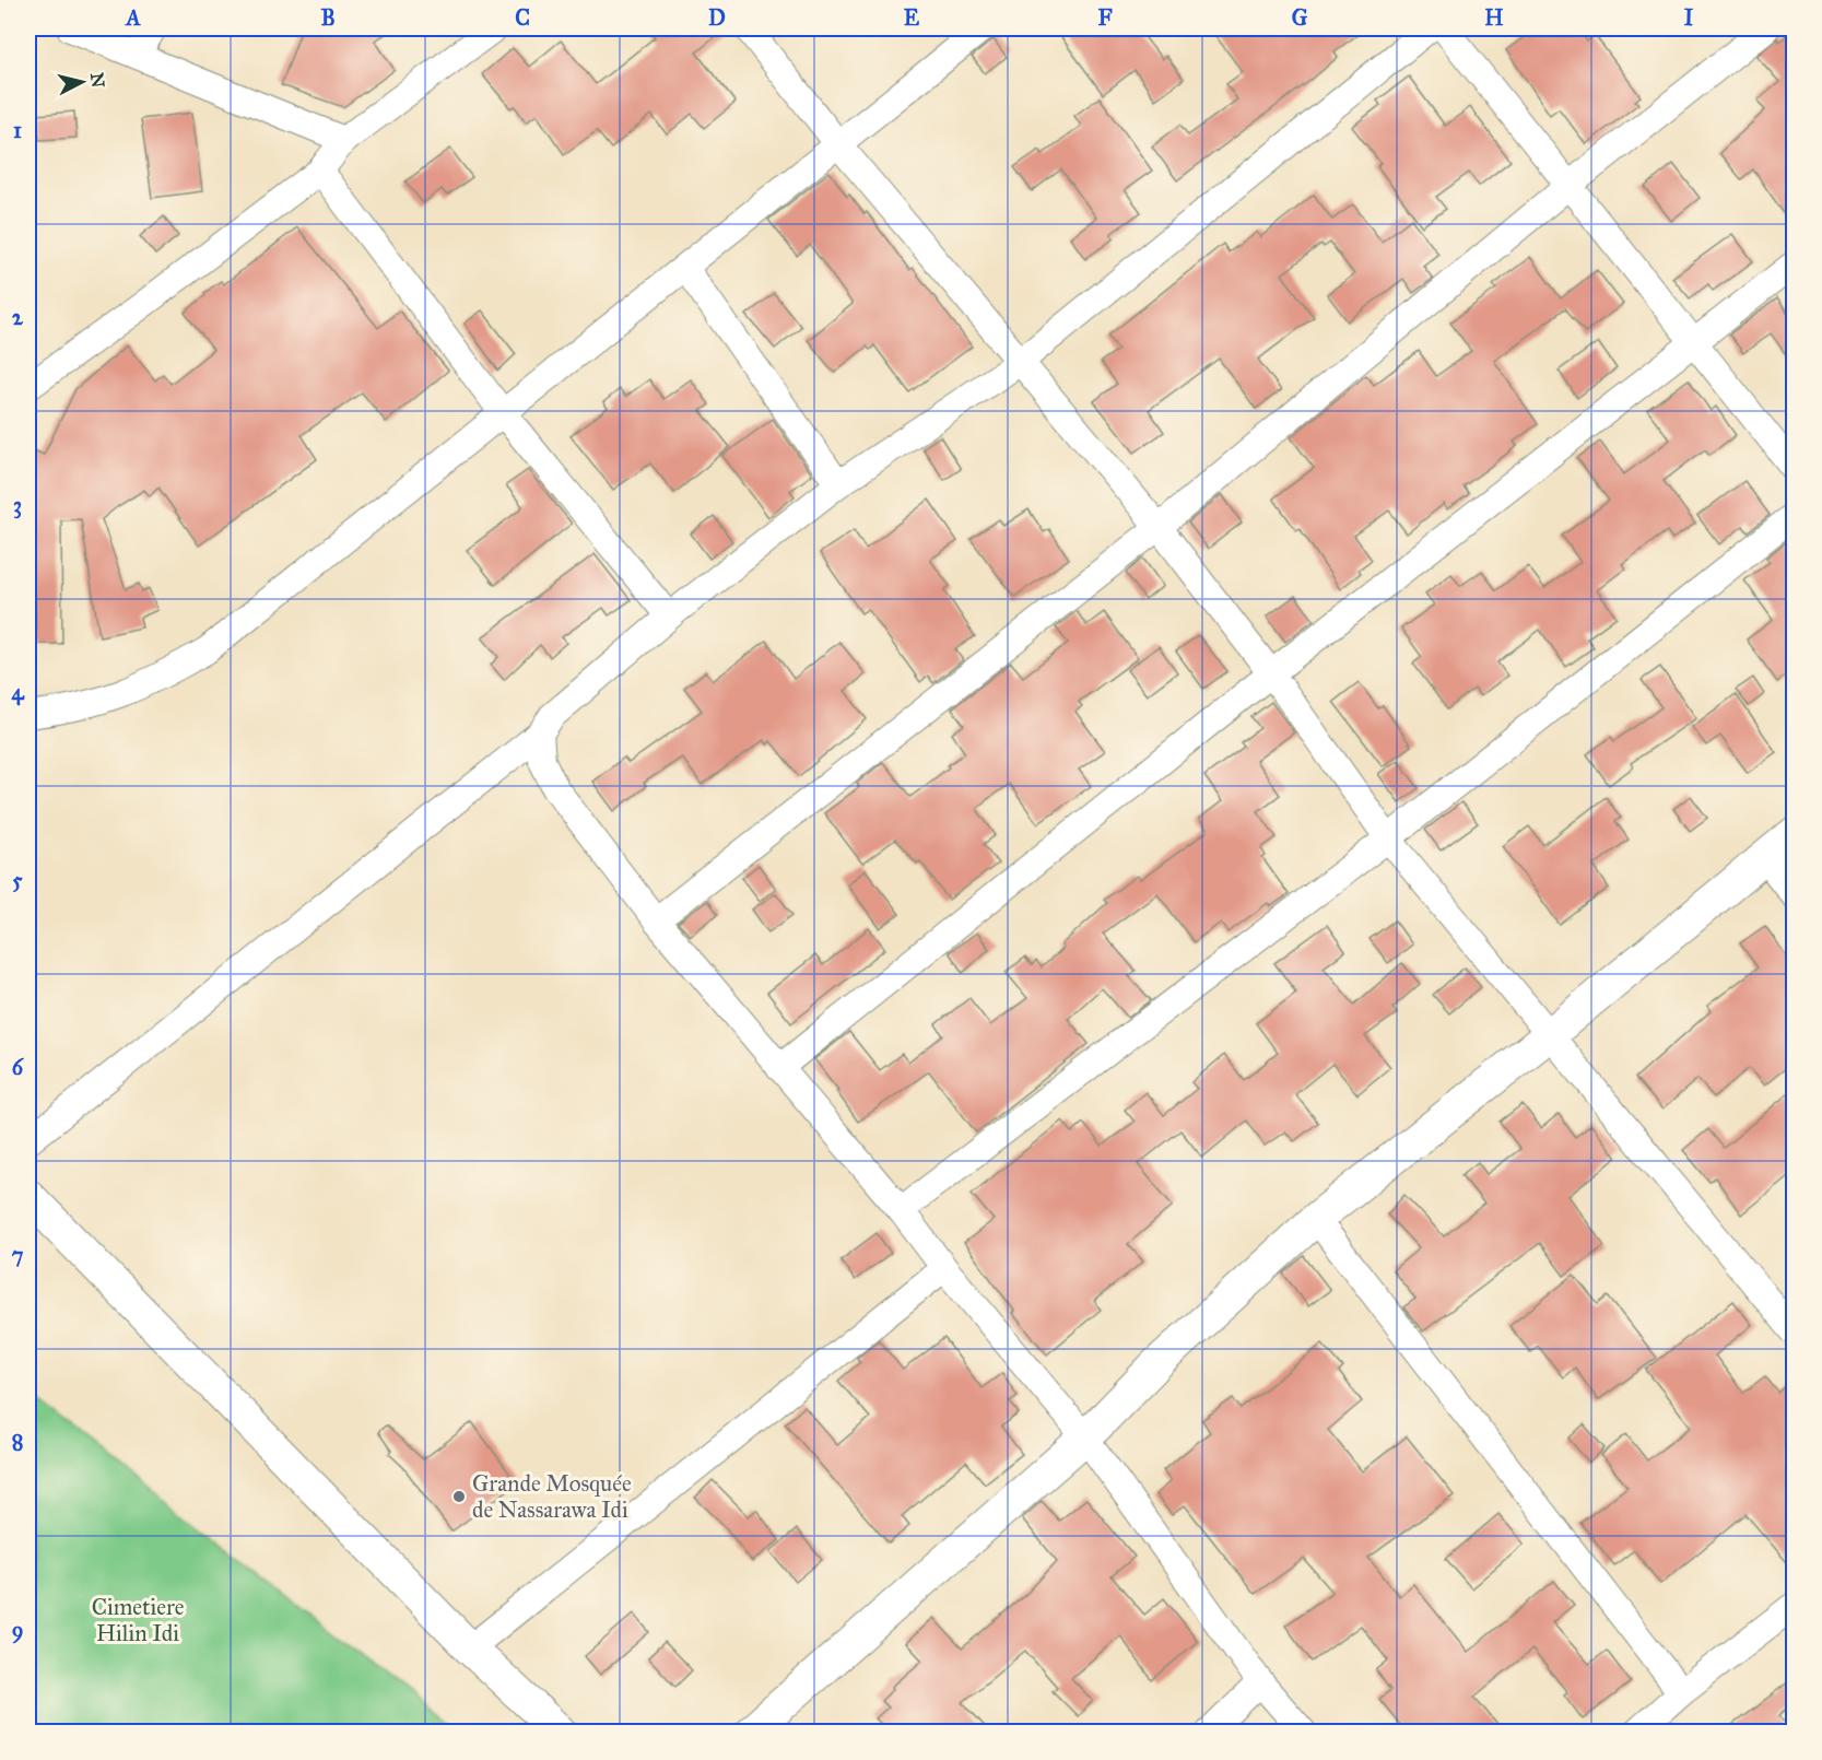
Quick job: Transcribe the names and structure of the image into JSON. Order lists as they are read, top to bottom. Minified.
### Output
{"parks":["Cimetiere Hilin Idi"],"places":["Grande Mosquée de Nassarawa Idi"],"north":"right","grid":{"columns":["A","B","C","D","E","F","G","H","I"],"rows":["1","2","3","4","5","6","7","8","9"]}}
